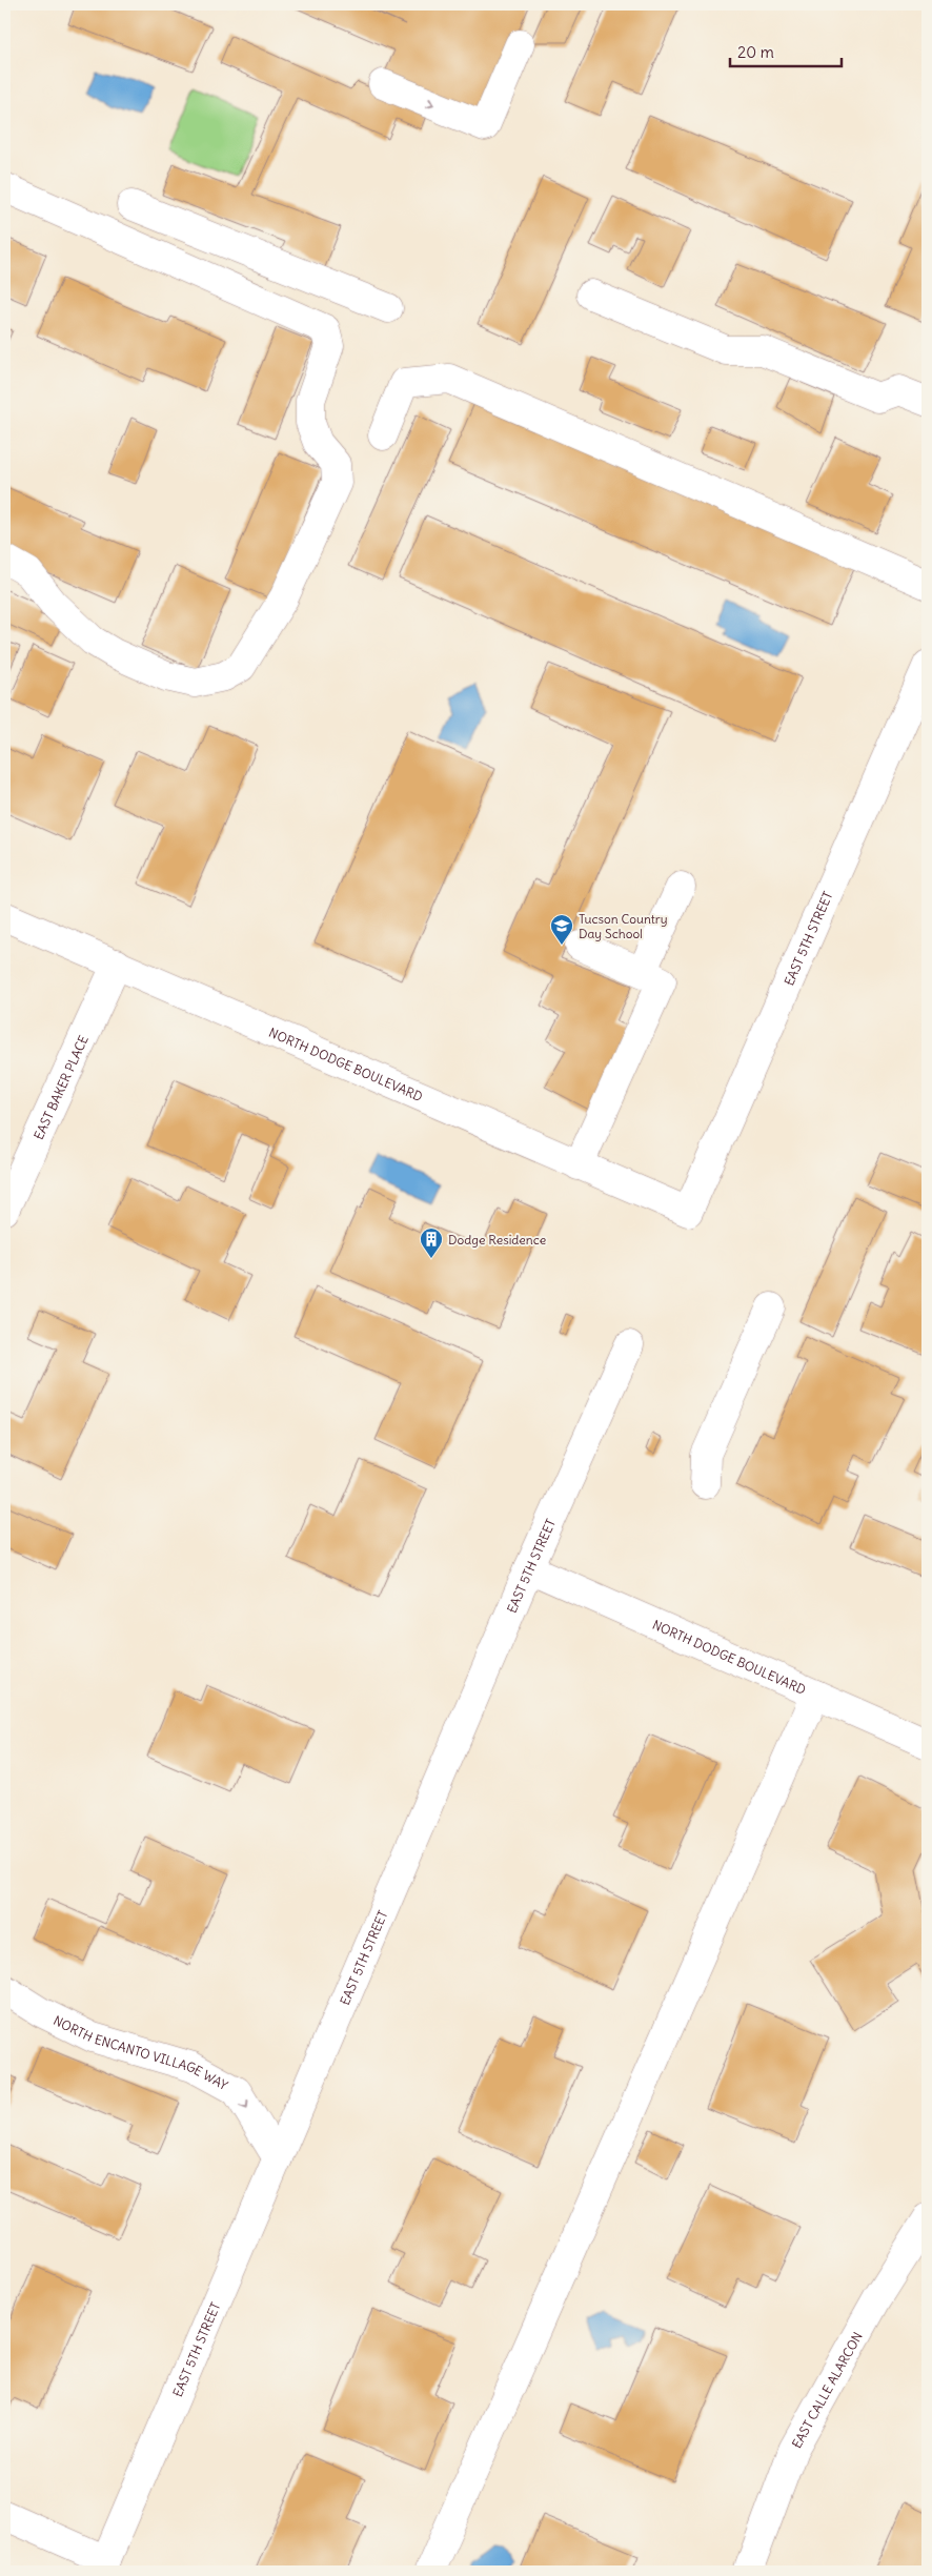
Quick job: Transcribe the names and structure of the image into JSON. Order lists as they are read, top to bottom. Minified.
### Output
{"streets":{"street":["EAST 5TH STREET","NORTH DODGE BOULEVARD","EAST BAKER PLACE","NORTH ENCANTO VILLAGE WAY","EAST CALLE ALARCON"]},"crossings":[["EAST 5TH STREET","NORTH DODGE BOULEVARD"],["EAST 5TH STREET","NORTH ENCANTO VILLAGE WAY"],["NORTH DODGE BOULEVARD","EAST BAKER PLACE"]],"one_way":["NORTH ENCANTO VILLAGE WAY"],"places":{"school or university":["Tucson Country Day School"],"building":["Dodge Residence"]},"scale_bar":"20 m"}
